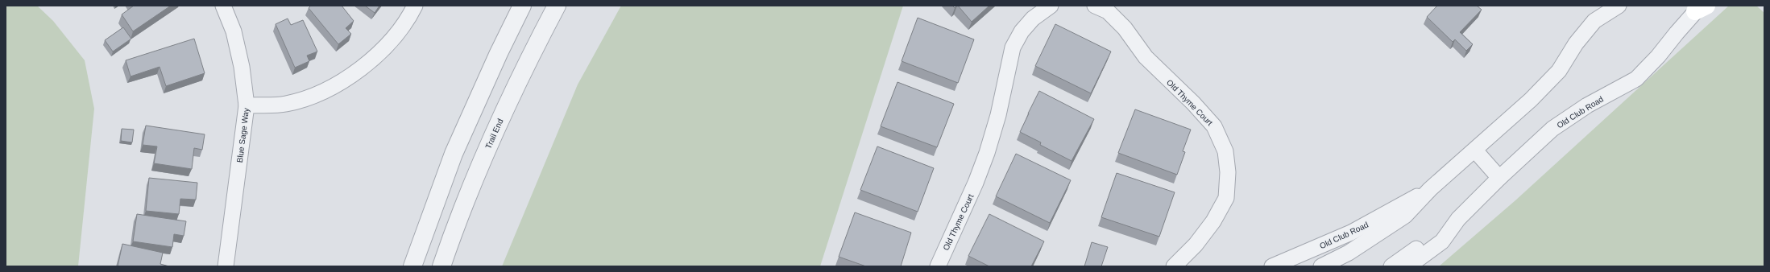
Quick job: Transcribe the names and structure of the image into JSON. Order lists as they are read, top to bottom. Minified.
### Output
{"streets":{"street":["Old Thyme Court","Old Club Road","Trail End","Blue Sage Way"]}}
